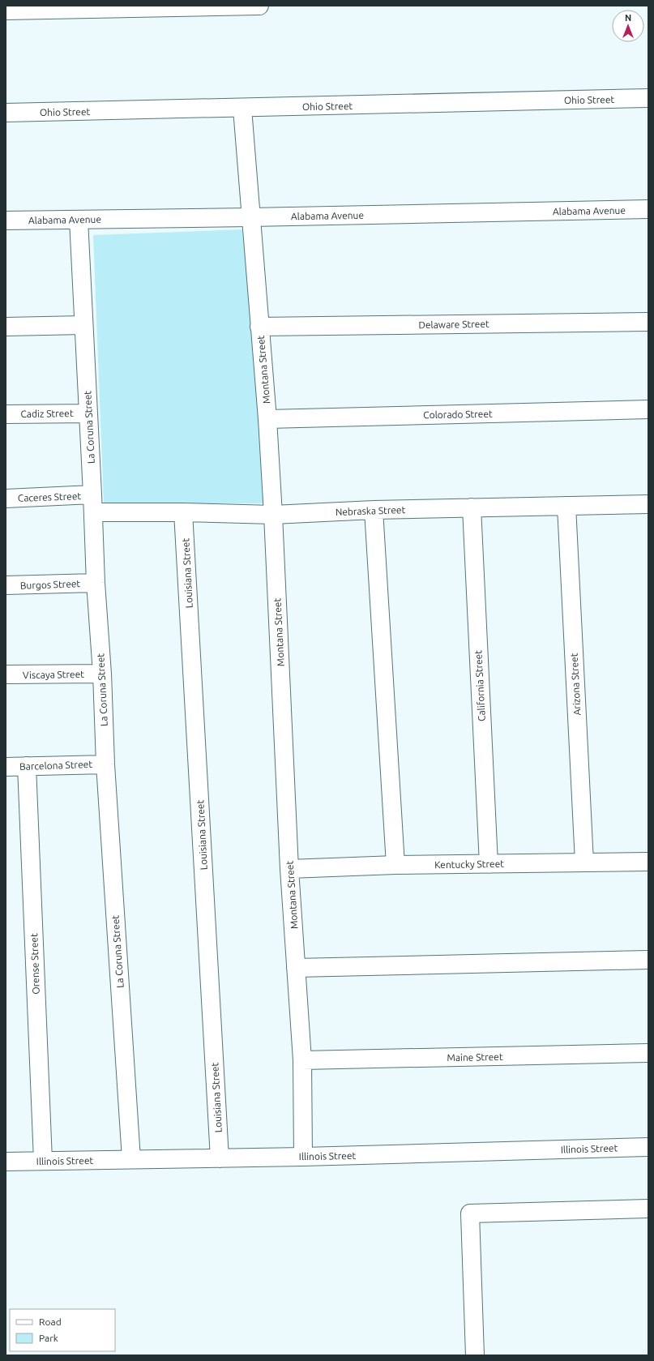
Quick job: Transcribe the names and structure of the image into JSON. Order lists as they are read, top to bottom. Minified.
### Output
{"streets":{"street":["Ohio Street","Alabama Avenue","Delaware Street","Montana Street","Cadiz Street","Colorado Street","La Coruna Street","Caceres Street","Nebraska Street","Louisiana Street","Burgos Street","Viscaya Street","Arizona Street","California Street","Barcelona Street","Kentucky Street","Orense Street","Maine Street","Illinois Street"]},"crossings":[["Ohio Street","Montana Street"],["Alabama Avenue","Montana Street"],["Alabama Avenue","La Coruna Street"],["Delaware Street","Montana Street"],["Montana Street","Colorado Street"],["Montana Street","Nebraska Street"],["Montana Street","Kentucky Street"],["Montana Street","Maine Street"],["Montana Street","Illinois Street"],["Cadiz Street","La Coruna Street"],["La Coruna Street","Caceres Street"],["La Coruna Street","Nebraska Street"],["La Coruna Street","Burgos Street"],["La Coruna Street","Viscaya Street"],["La Coruna Street","Barcelona Street"],["La Coruna Street","Illinois Street"],["Nebraska Street","Louisiana Street"],["Nebraska Street","Arizona Street"],["Nebraska Street","California Street"],["Louisiana Street","Illinois Street"],["Arizona Street","Kentucky Street"],["California Street","Kentucky Street"],["Barcelona Street","Orense Street"],["Orense Street","Illinois Street"]],"legend":["Road","Park"],"north":"top"}
